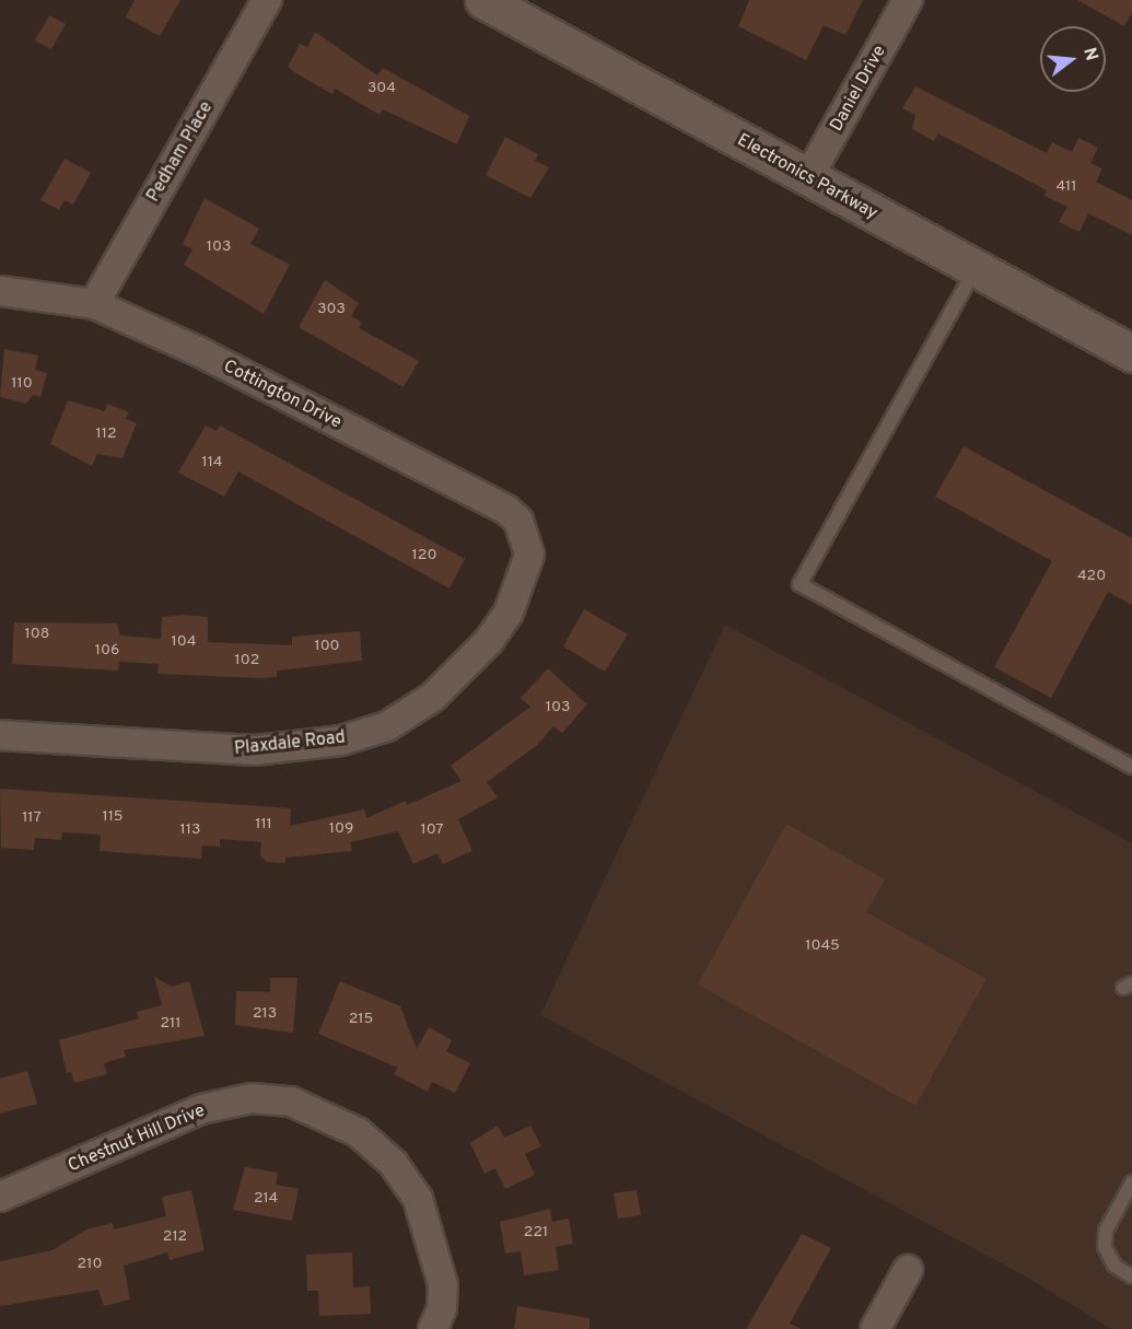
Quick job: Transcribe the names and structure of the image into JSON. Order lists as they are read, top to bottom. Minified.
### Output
{"streets":{"main road":["Electronics Parkway"],"street":["Daniel Drive","Pedham Place","Cottington Drive","Plaxdale Road","Chestnut Hill Drive"]},"crossings":[["Daniel Drive","Electronics Parkway"],["Pedham Place","Cottington Drive"],["Cottington Drive","Plaxdale Road"]],"house_numbers":["304","411","103","303","110","112","114","120","420","108","104","100","106","102","103","115","117","111","109","113","107","1045","213","215","211","214","221","212","210"],"north":"right"}
